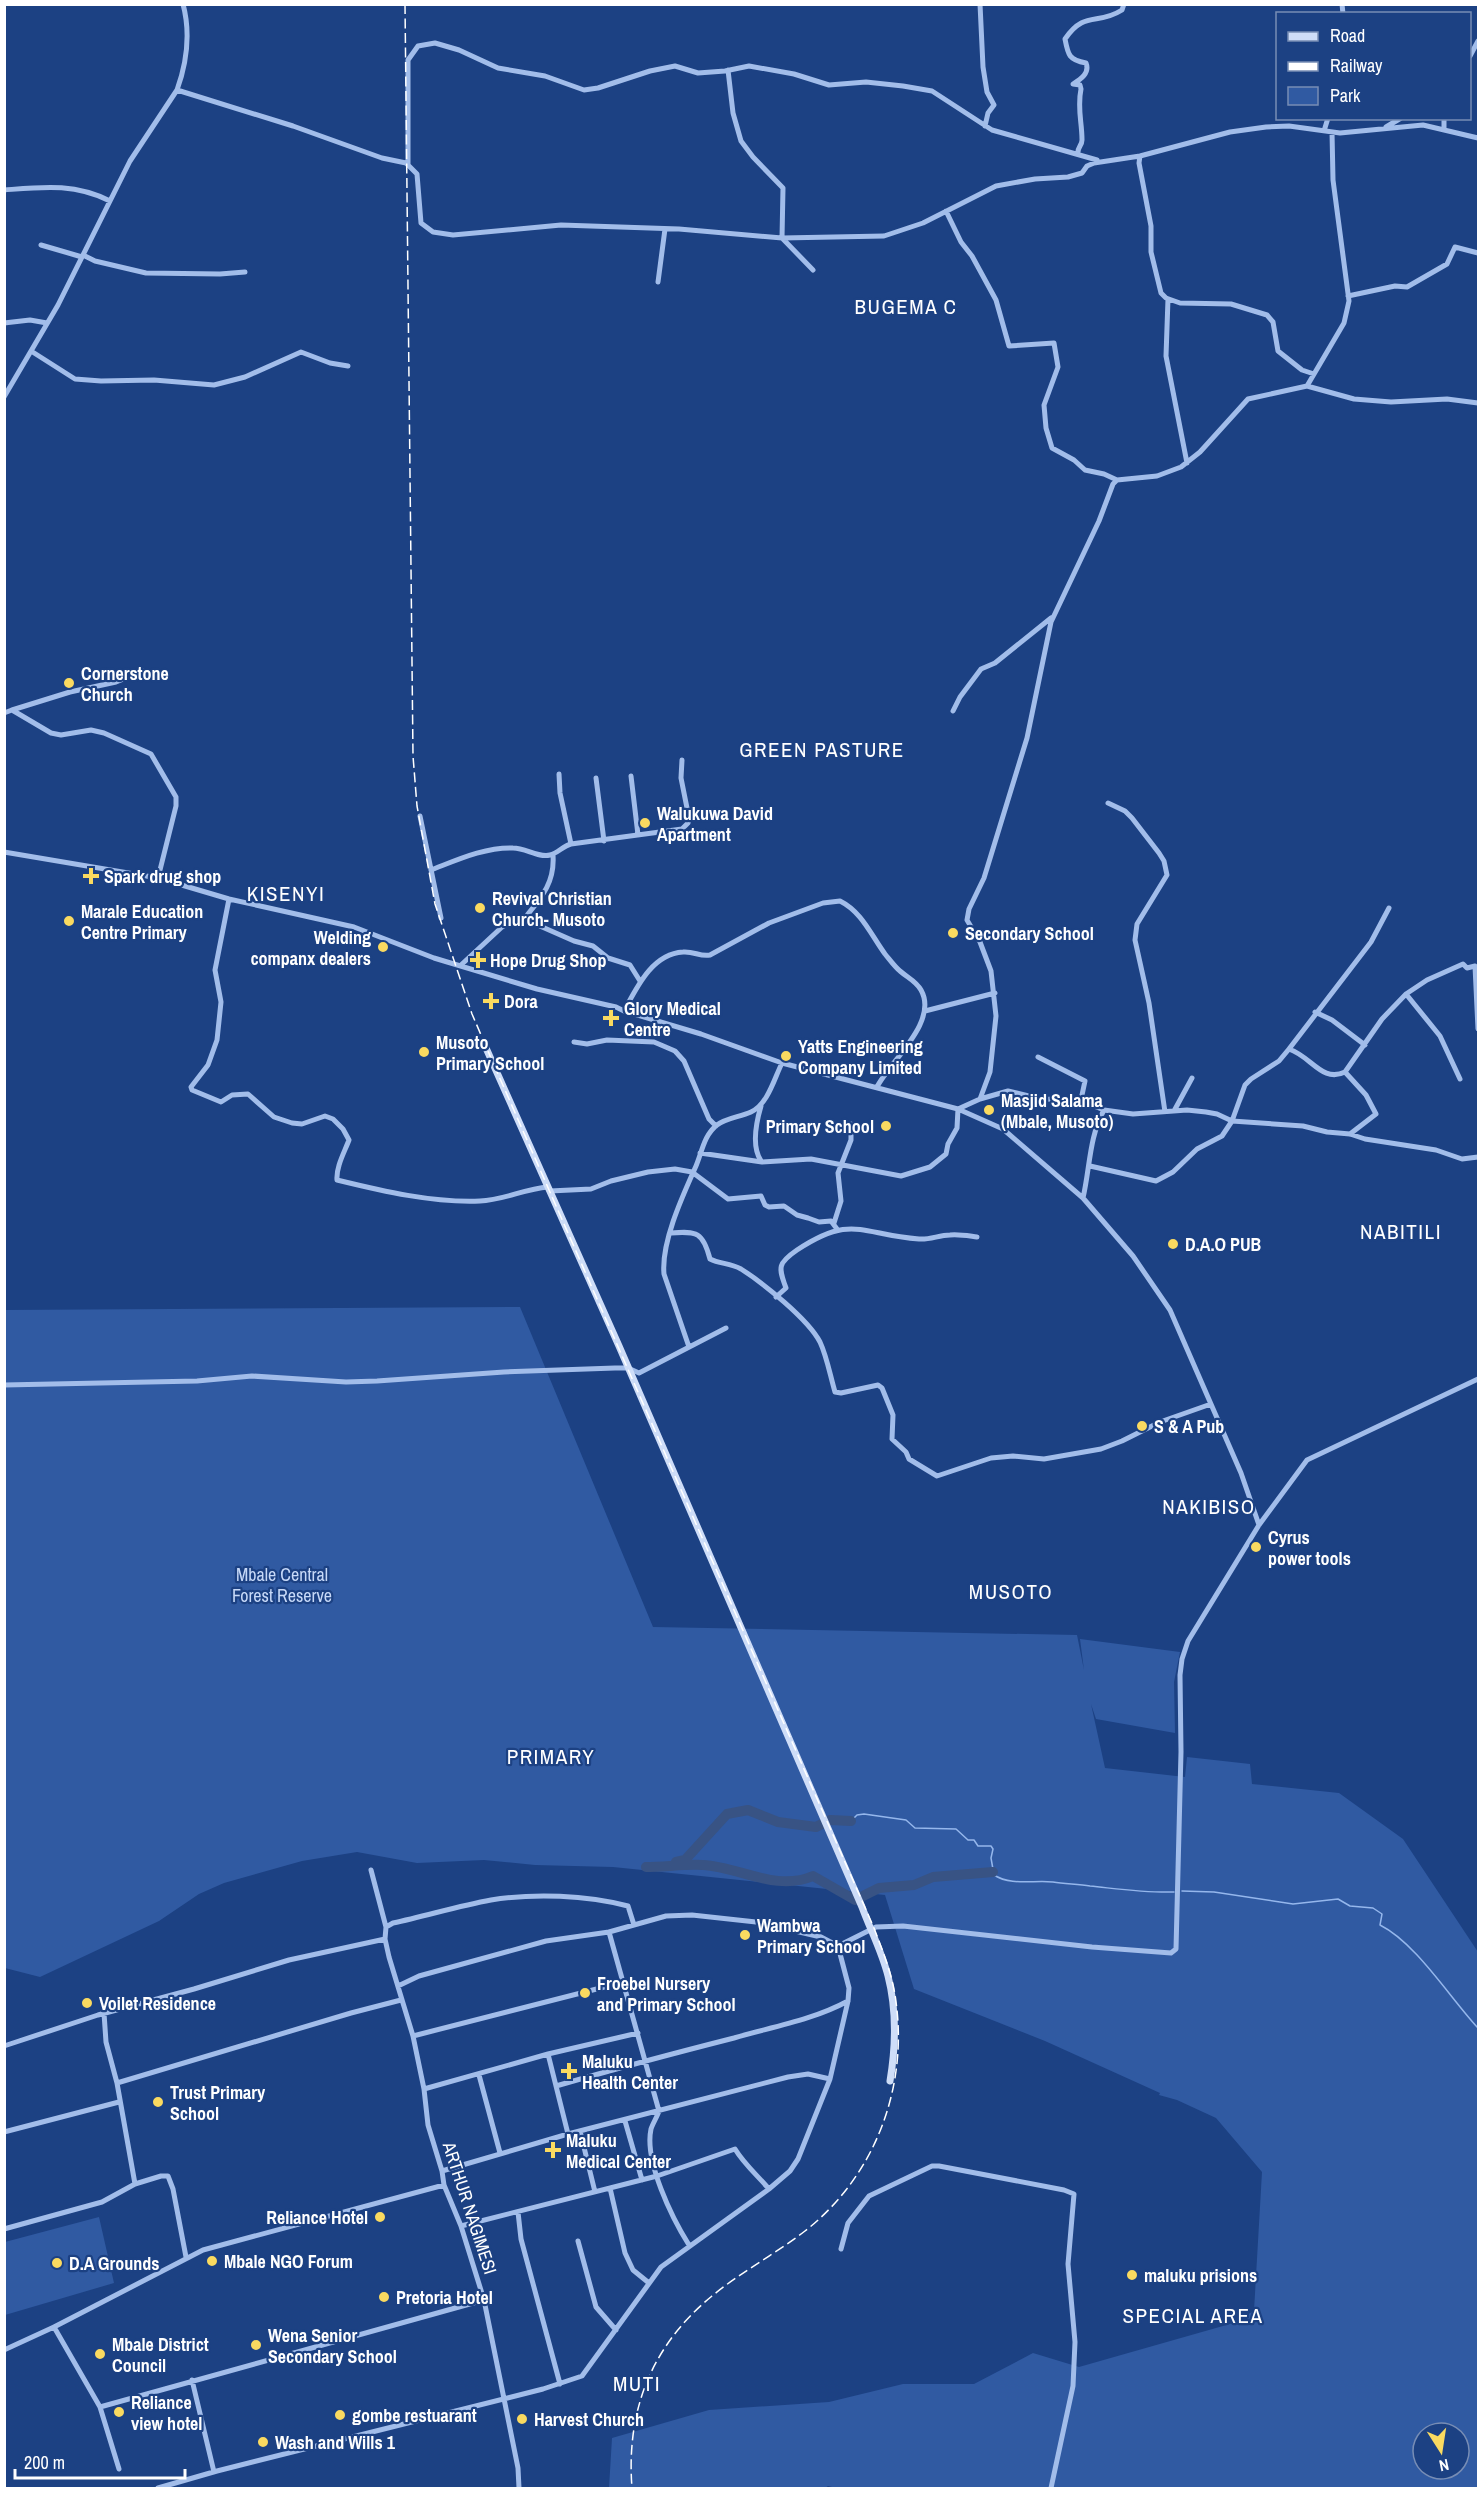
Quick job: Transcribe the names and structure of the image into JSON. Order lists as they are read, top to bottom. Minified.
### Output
{"streets":{"street":["ARTHUR NAGIMESI"]},"districts":["BUGEMA C","GREEN PASTURE","KISENYI","NABITILI","NAKIBISO","MUSOTO","PRIMARY","SPECIAL AREA","MUTI"],"parks":["Mbale Central Forest Reserve"],"places":{"other":["Cornerstone Church","Walukuwa David Apartment","Revival Christian Church- Musoto","Marale Education Centre Primary","Secondary School","Welding companx dealers","Musoto Primary School","Yatts Engineering Company Limited","Masjid Salama (Mbale, Musoto)","Primary School","D.A.O PUB","S & A Pub","Cyrus power tools","Wambwa Primary School","Froebel Nursery and Primary School","Voilet Residence","Trust Primary School","Reliance Hotel","Mbale NGO Forum","D.A Grounds","maluku prisions","Pretoria Hotel","Wena Senior Secondary School","Mbale District Council","Reliance view hotel","gombe restuarant","Harvest Church","Wash and Wills 1"],"health":["Spark drug shop","Hope Drug Shop","Dora","Glory Medical Centre","Maluku Health Center","Maluku Medical Center"]},"legend":["Road","Railway","Park"],"scale_bar":"200 m","north":"bottom"}
